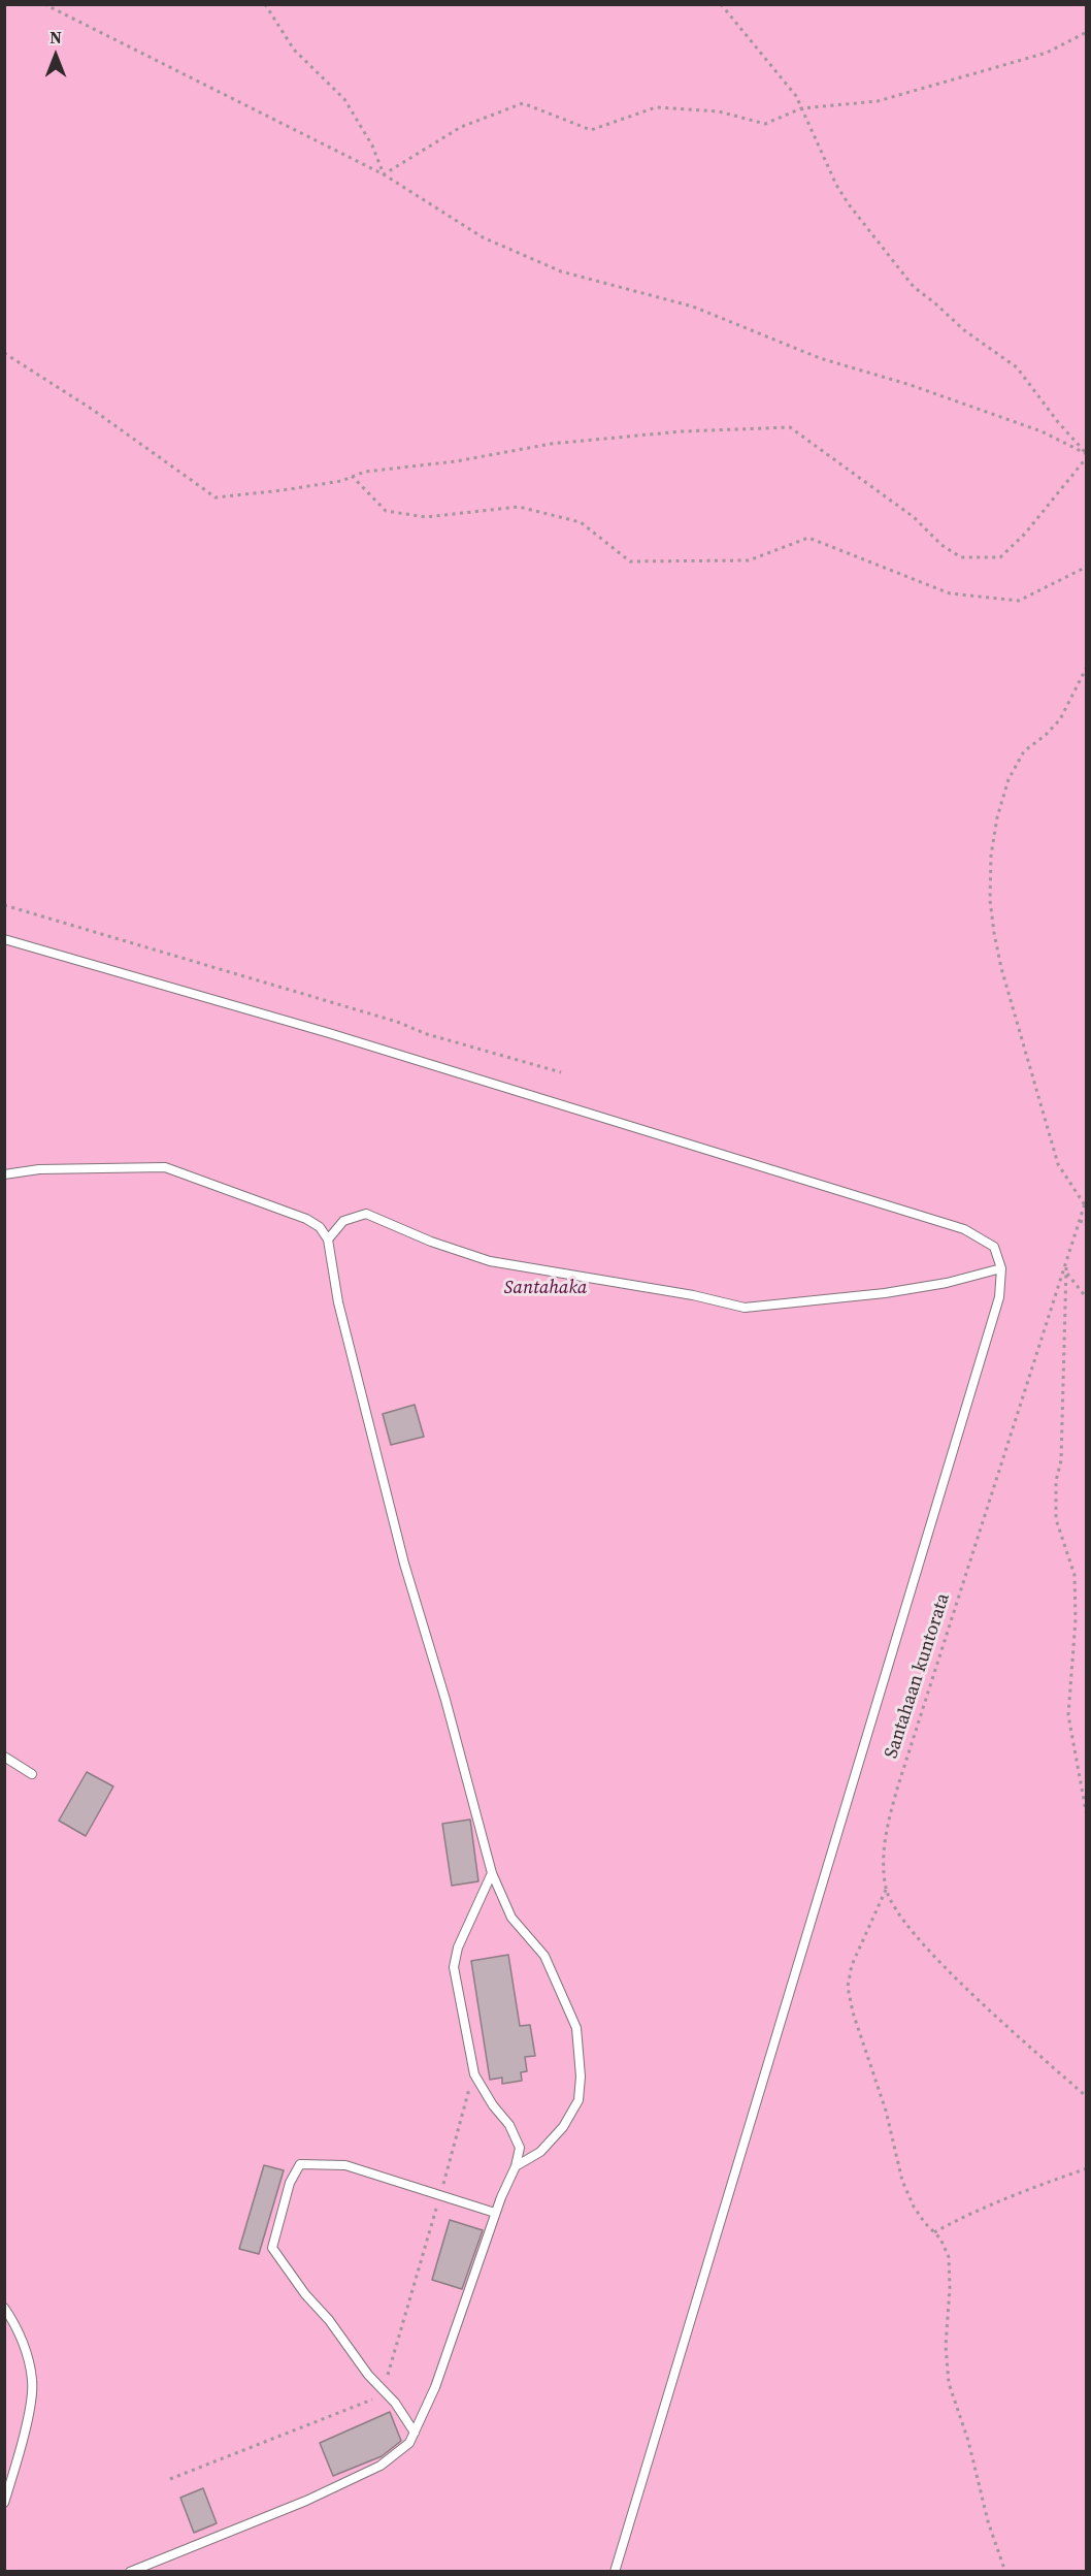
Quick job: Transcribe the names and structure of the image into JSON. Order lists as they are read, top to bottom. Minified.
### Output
{"streets":{"path":["Santahaan kuntorata"]},"parks":["Santahaka"],"north":"top"}
